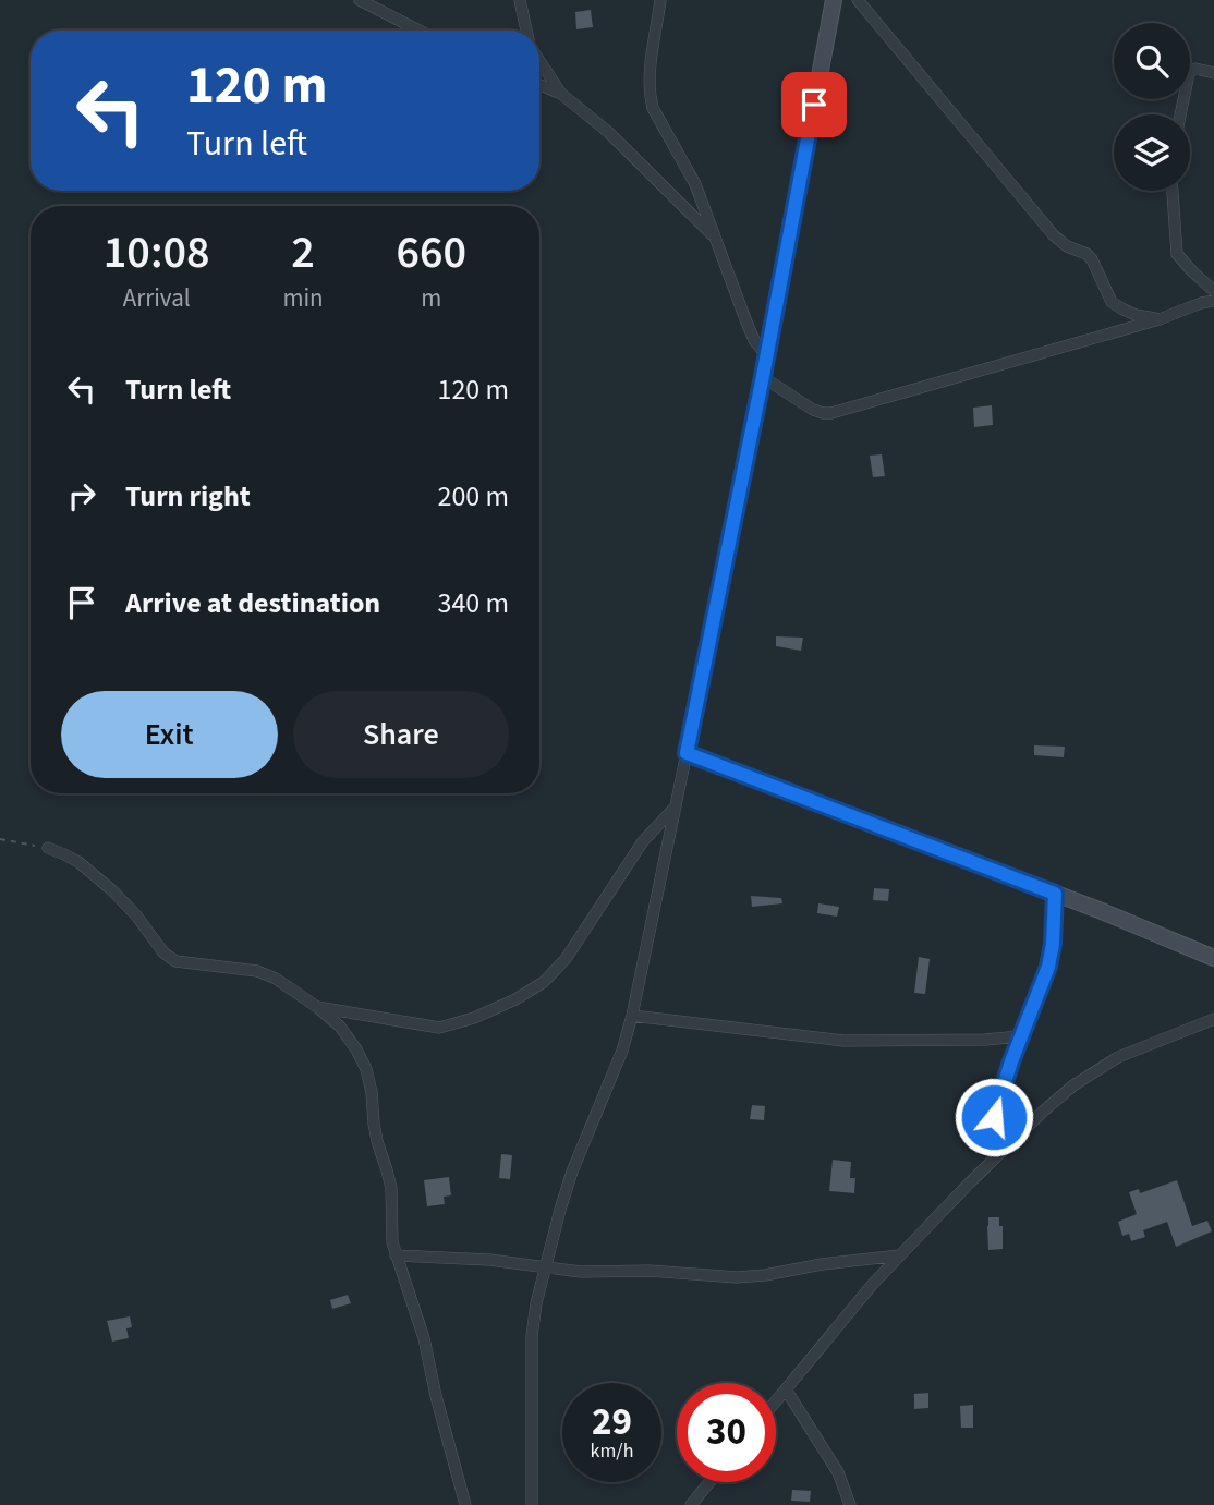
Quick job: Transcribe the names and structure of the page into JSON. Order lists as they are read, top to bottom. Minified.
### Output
{"page":{"turn":["120 m","Turn left"],"eta":["10:08","Arrival","2","min","660","m"],"list":[{"name":"Turn left","value":"120 m"},{"name":"Turn right","value":"200 m"},{"name":"Arrive at destination","value":"340 m"}],"buttons":["Exit","Share"],"speed":"29 km/h","limit":"30"}}
